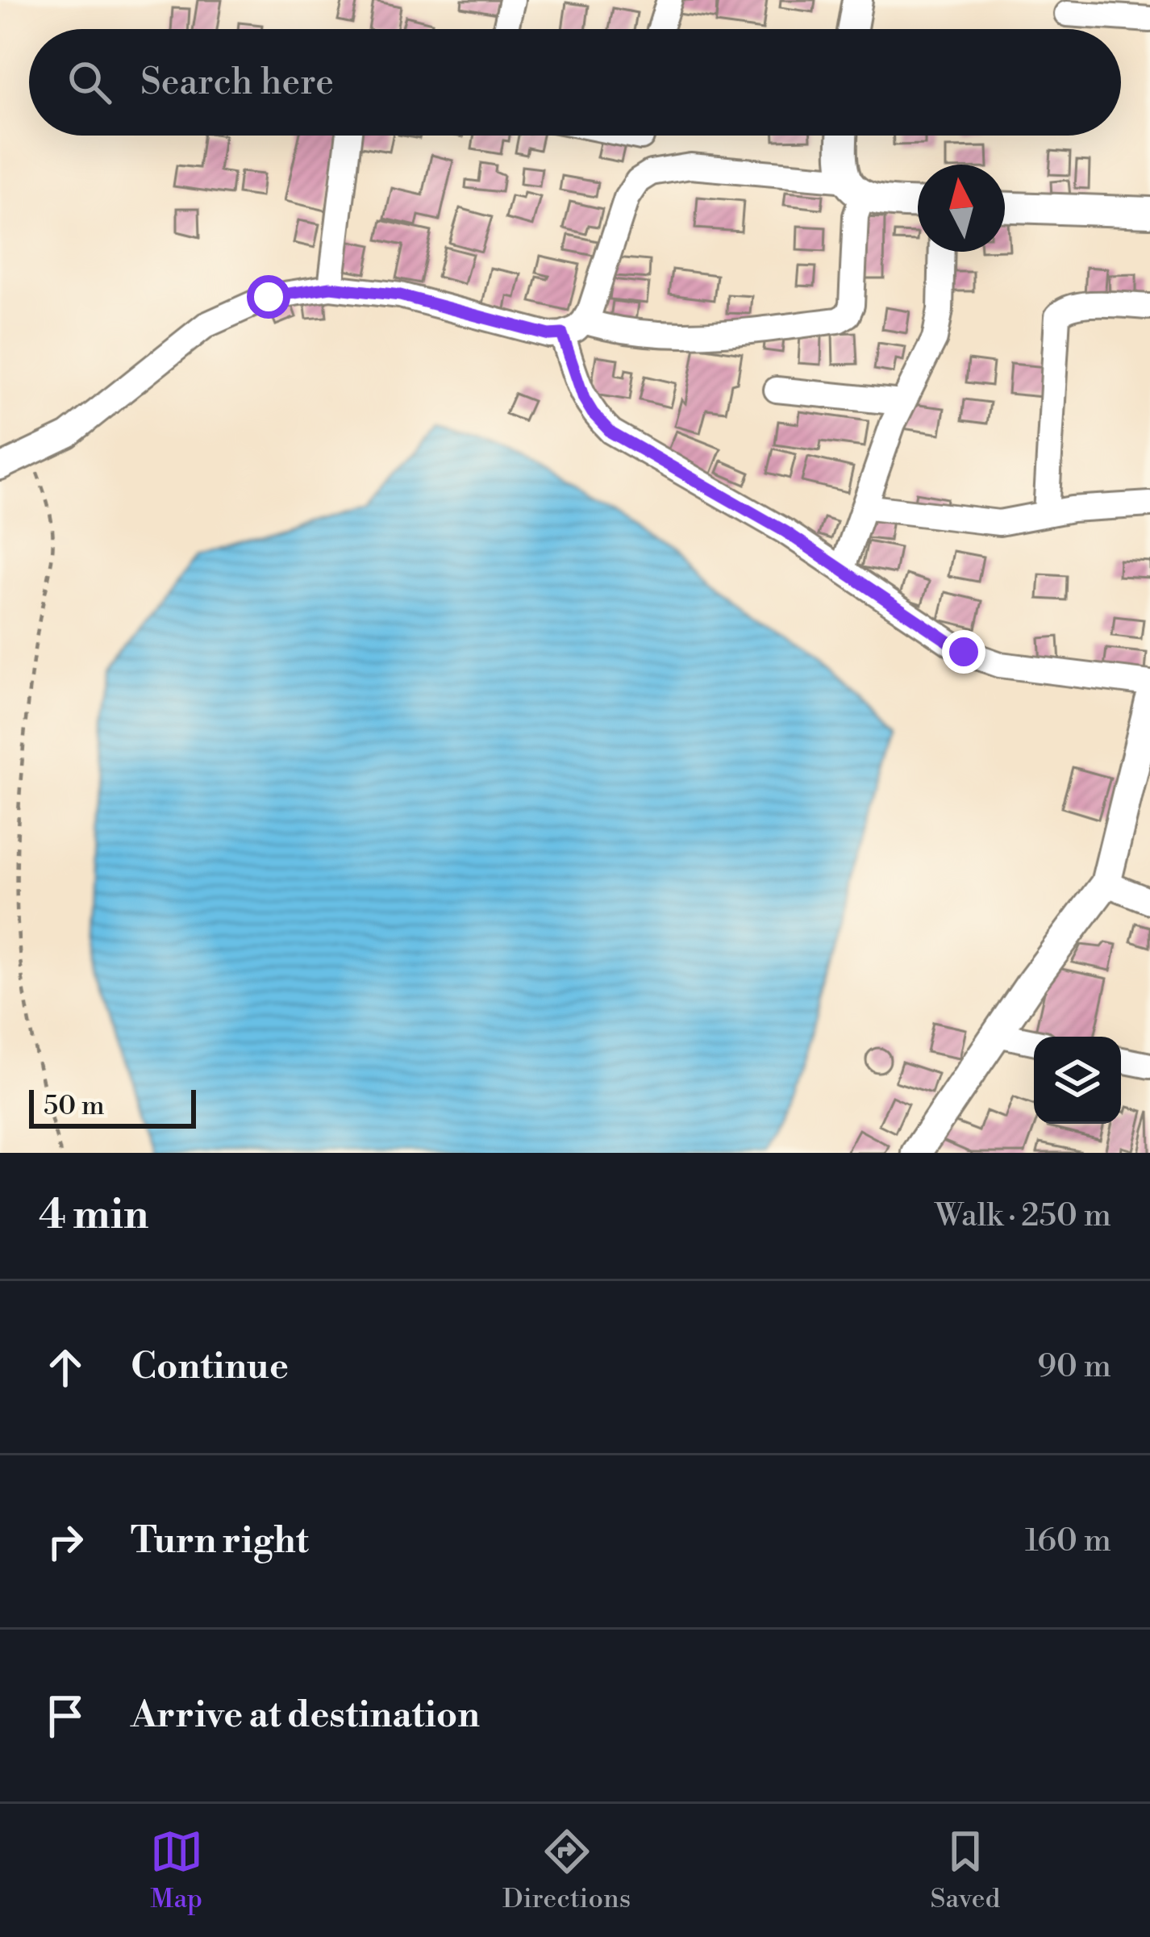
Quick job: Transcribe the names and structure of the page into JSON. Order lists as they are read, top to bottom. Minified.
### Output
{"scale_bar":"50 m","north":"top","page":{"search":"Search here","scale":"50 m","heading":["4 min","Walk · 250 m"],"list":[["Continue","90 m"],["Turn right","160 m"],"Arrive at destination"],"nav":["Map","Directions","Saved"]}}
